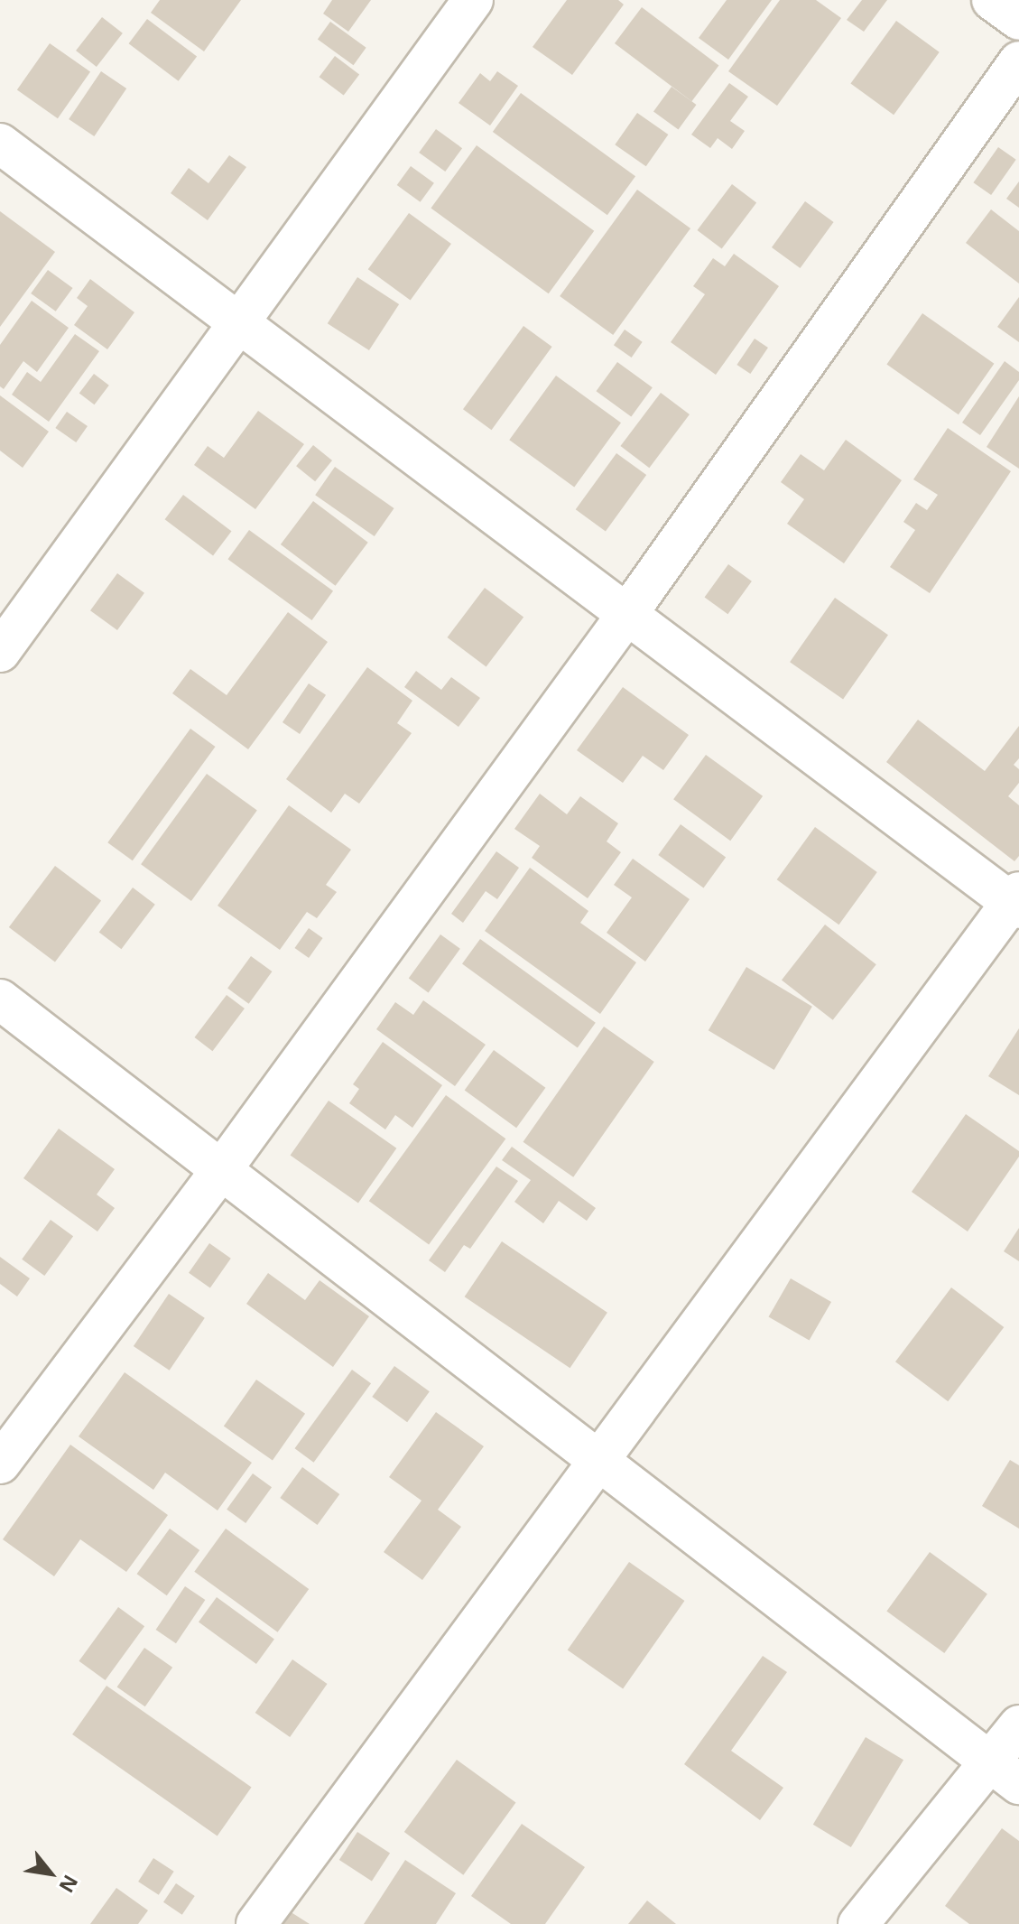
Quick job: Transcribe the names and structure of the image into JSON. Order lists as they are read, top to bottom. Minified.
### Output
{"north":"bottom right"}
